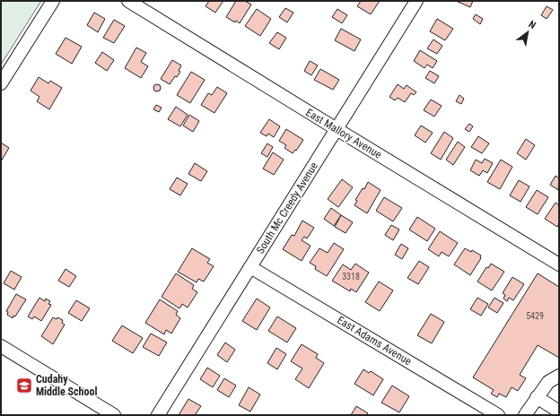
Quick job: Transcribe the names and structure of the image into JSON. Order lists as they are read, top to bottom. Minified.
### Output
{"streets":{"street":["East Mallory Avenue","South Mc Creedy Avenue","East Adams Avenue"]},"crossings":[["East Mallory Avenue","South Mc Creedy Avenue"],["South Mc Creedy Avenue","East Adams Avenue"]],"places":{"school or university":["Cudahy Middle School"]},"house_numbers":["3318","5429"],"north":"top right"}
